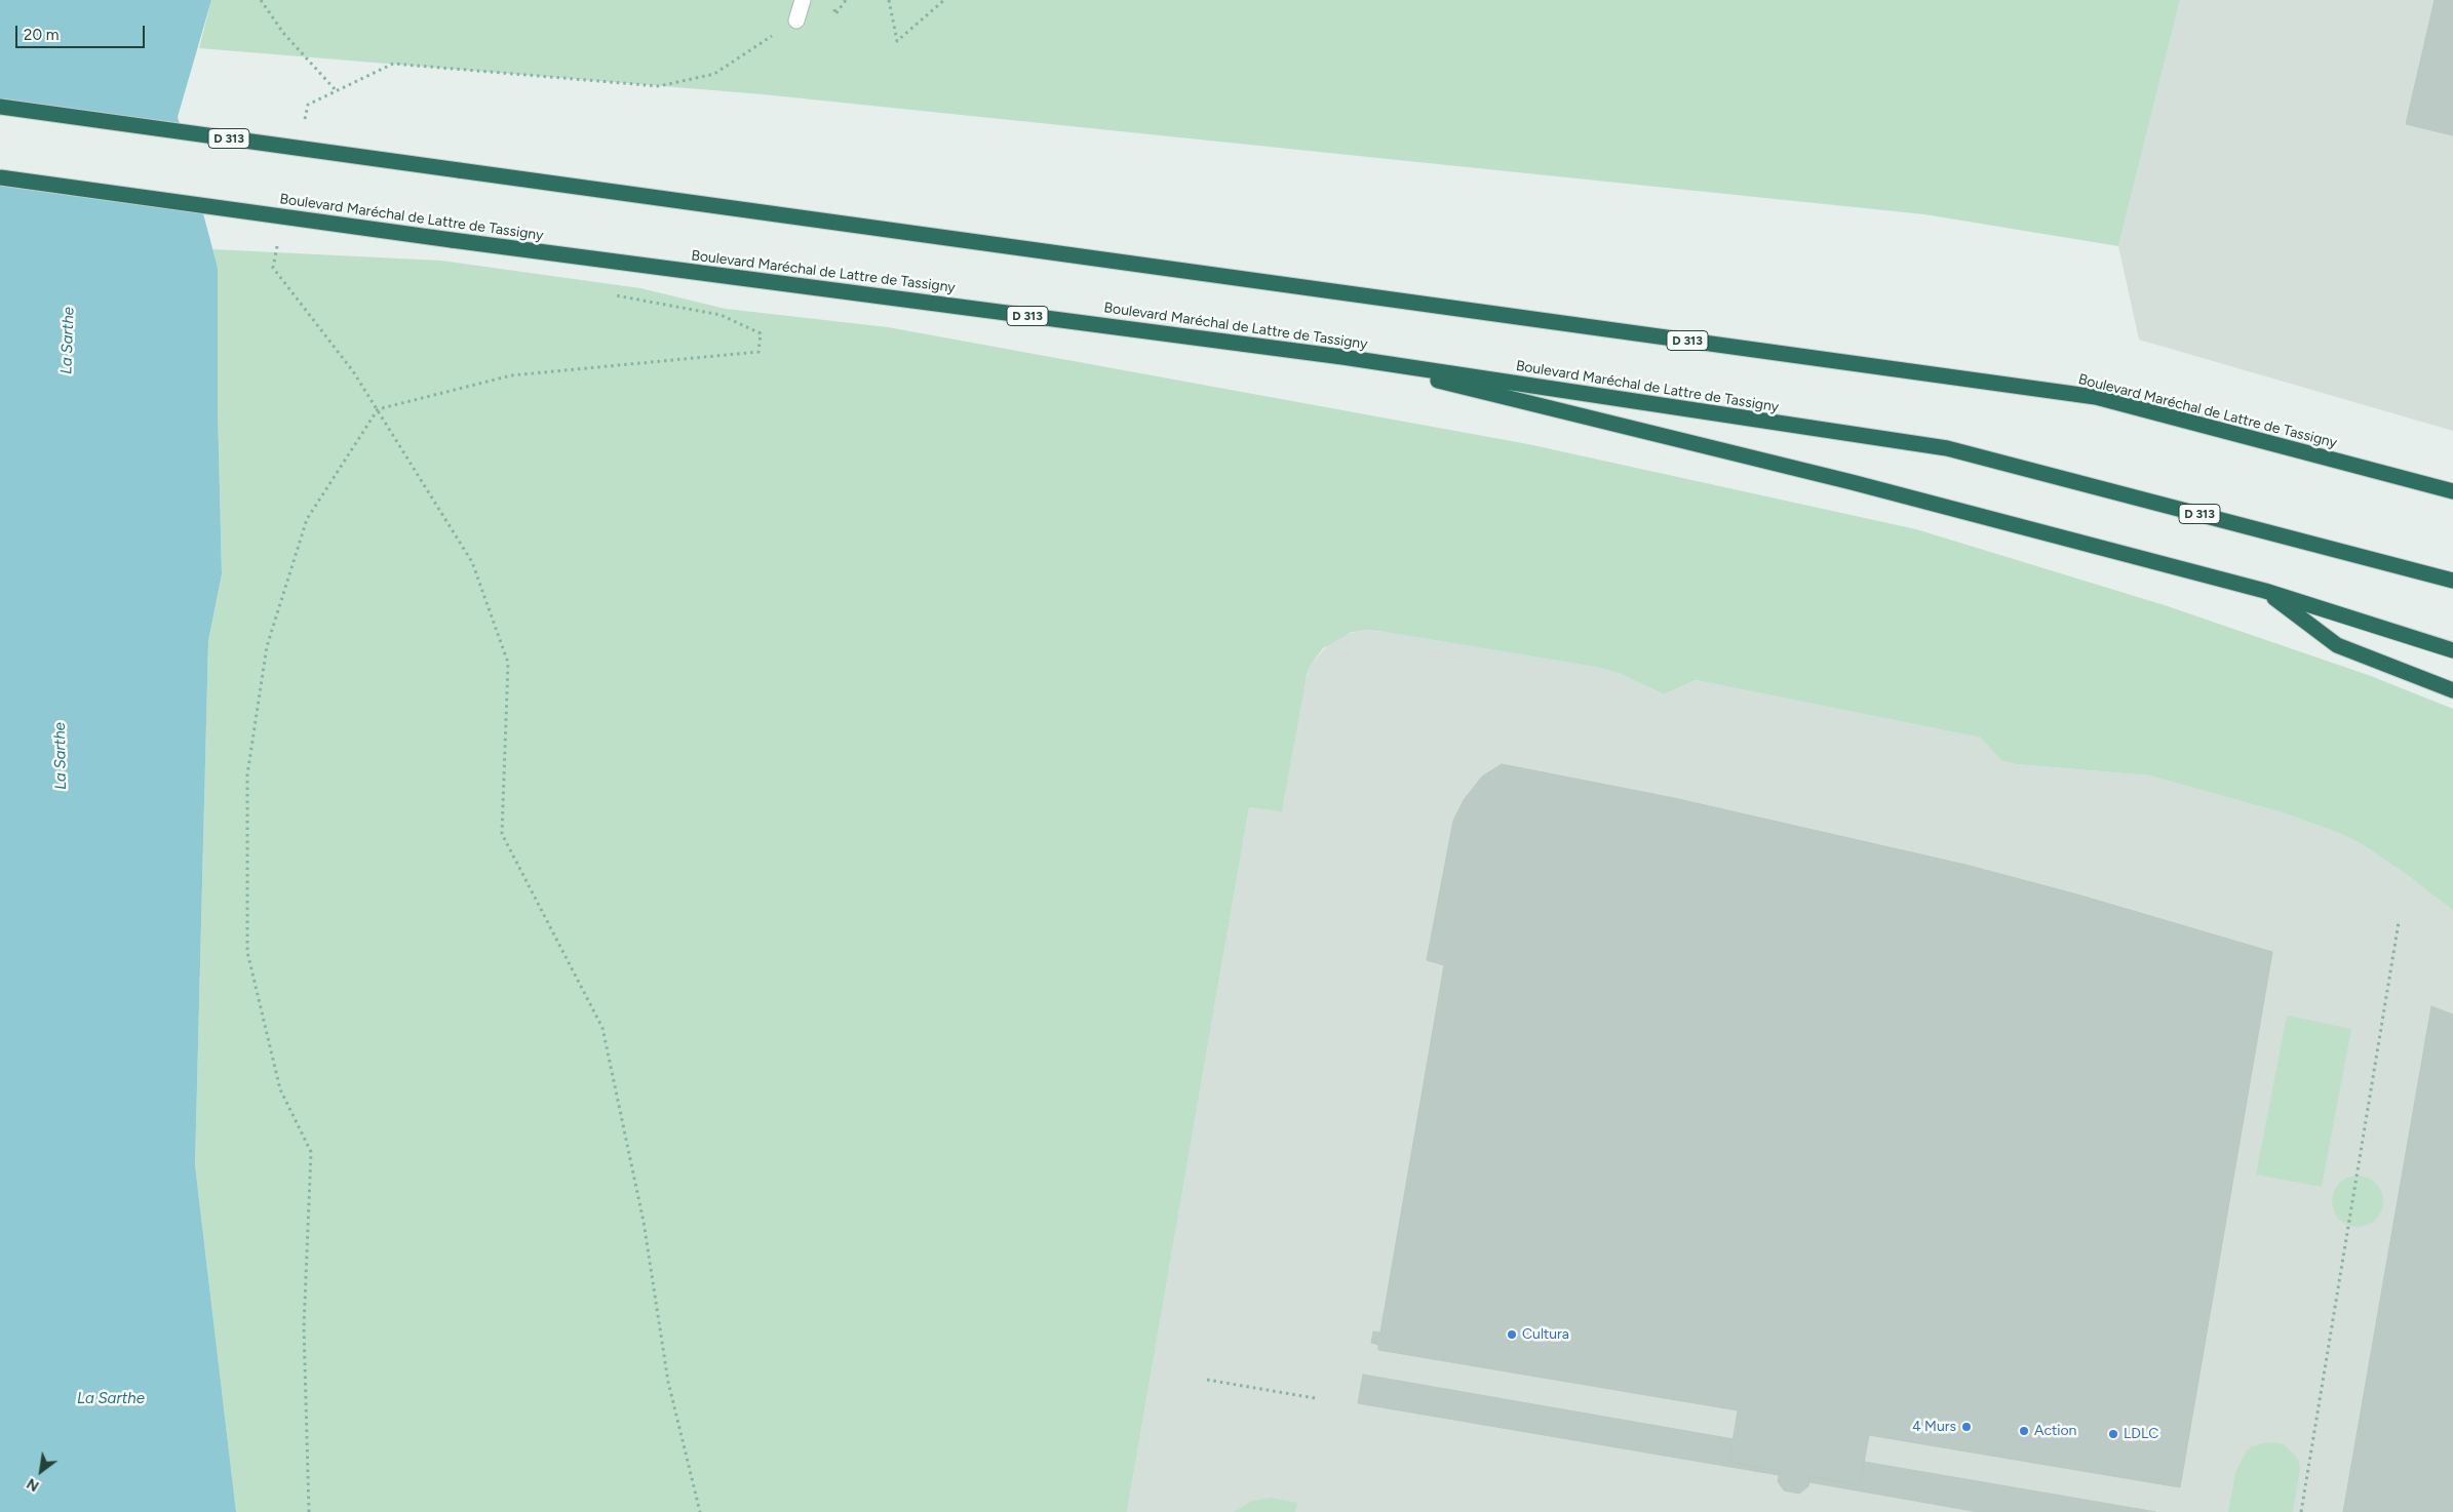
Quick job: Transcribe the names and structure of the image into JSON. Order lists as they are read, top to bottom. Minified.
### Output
{"streets":{"highway":["D 313","Boulevard Maréchal de Lattre de Tassigny"]},"crossings":[["D 313","Boulevard Maréchal de Lattre de Tassigny"]],"water":["La Sarthe"],"places":["Cultura","4 Murs","Action","LDLC"],"scale_bar":"20 m","north":"bottom left"}
